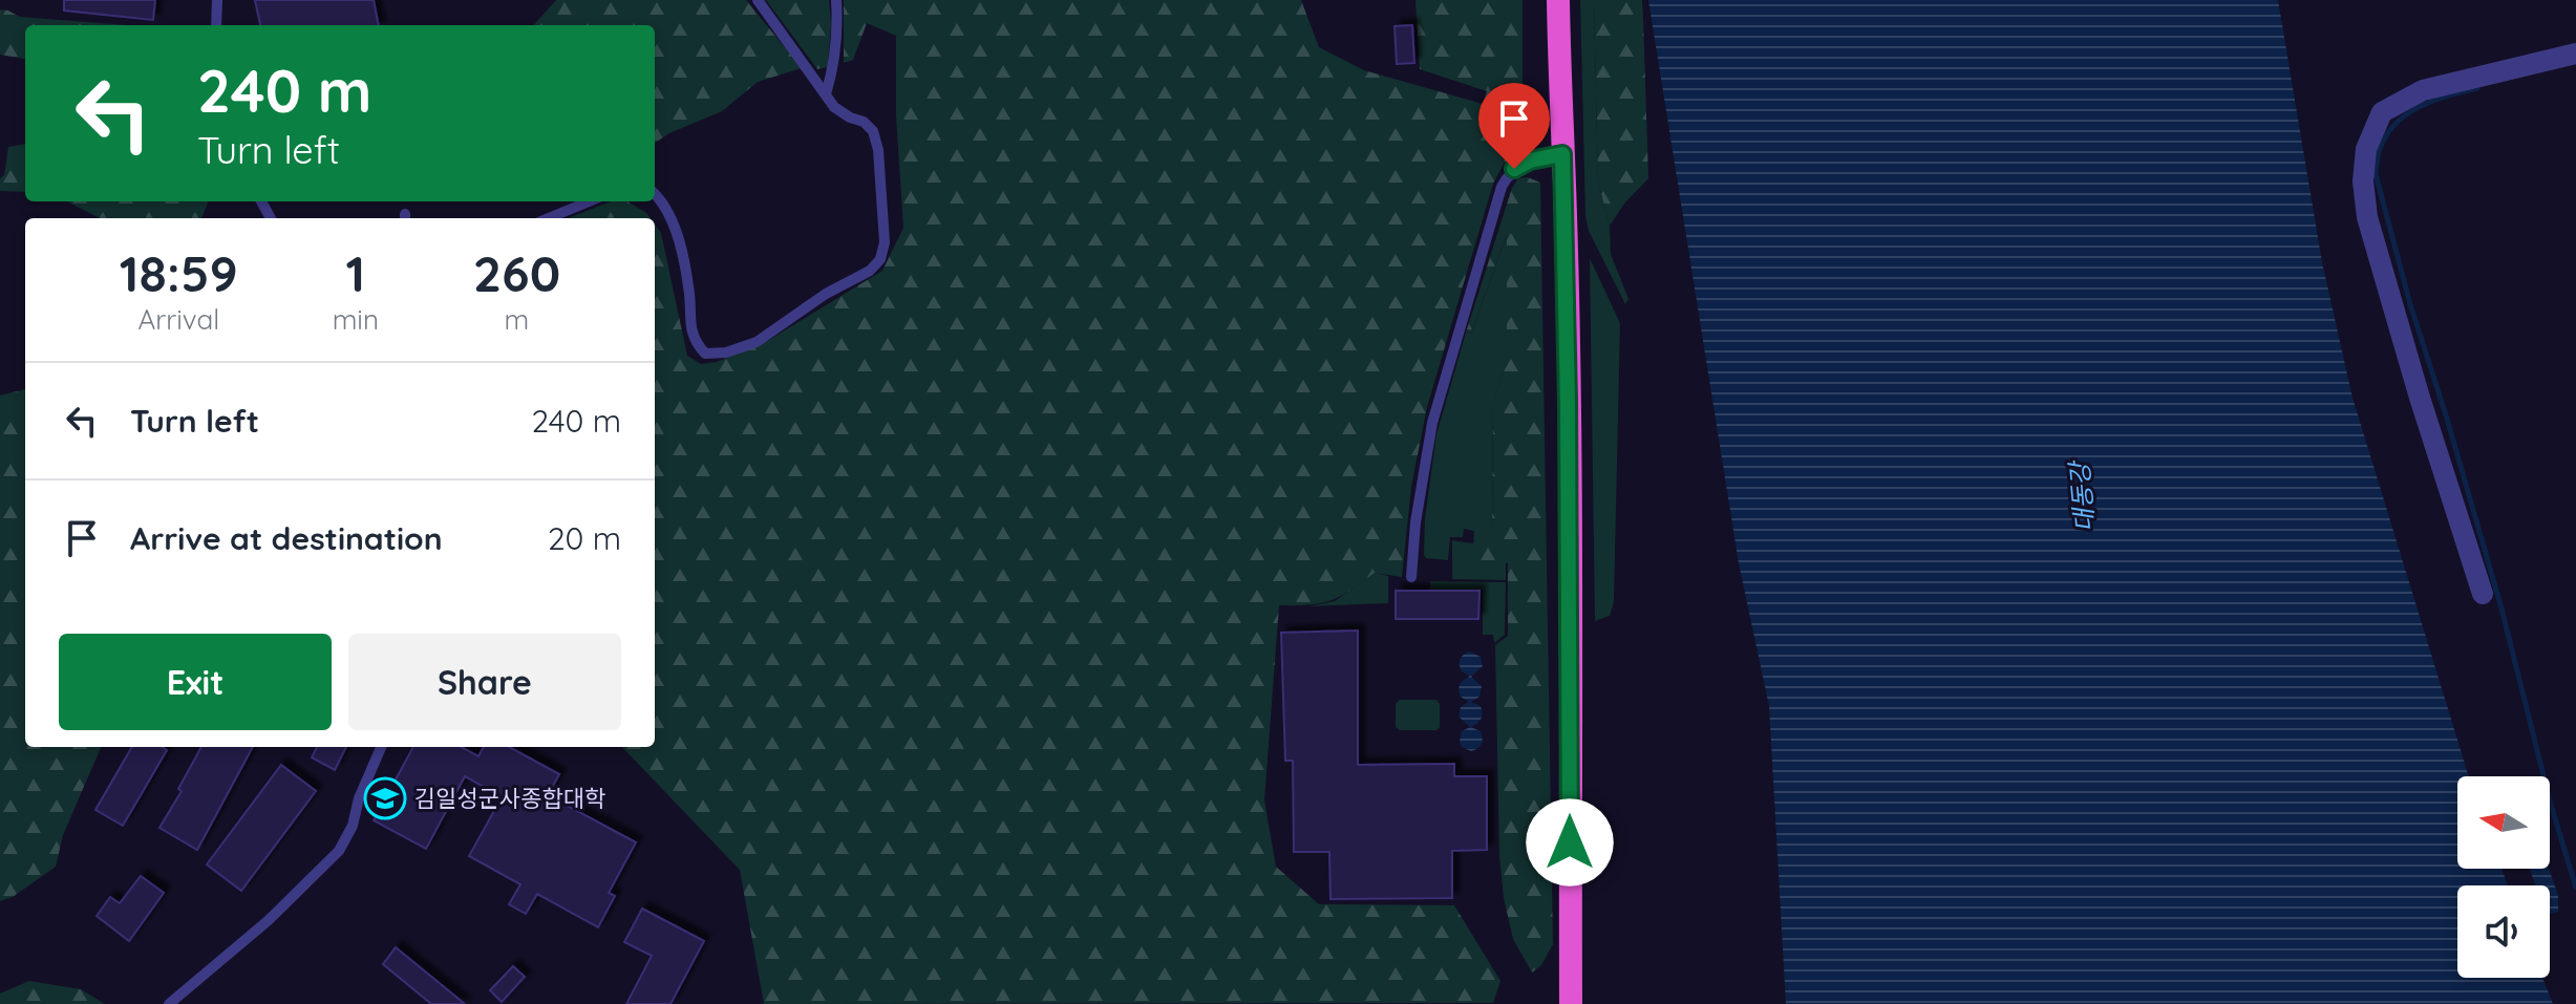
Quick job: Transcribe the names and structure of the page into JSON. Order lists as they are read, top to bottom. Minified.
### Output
{"water":["대동강"],"places":{"school or university":["김일성군사종합대학"]},"north":"left","page":{"turn":["240 m","Turn left"],"eta":["18:59","Arrival","1","min","260","m"],"list":[{"name":"Turn left","value":"240 m"},{"name":"Arrive at destination","value":"20 m"}],"buttons":["Exit","Share"]}}
